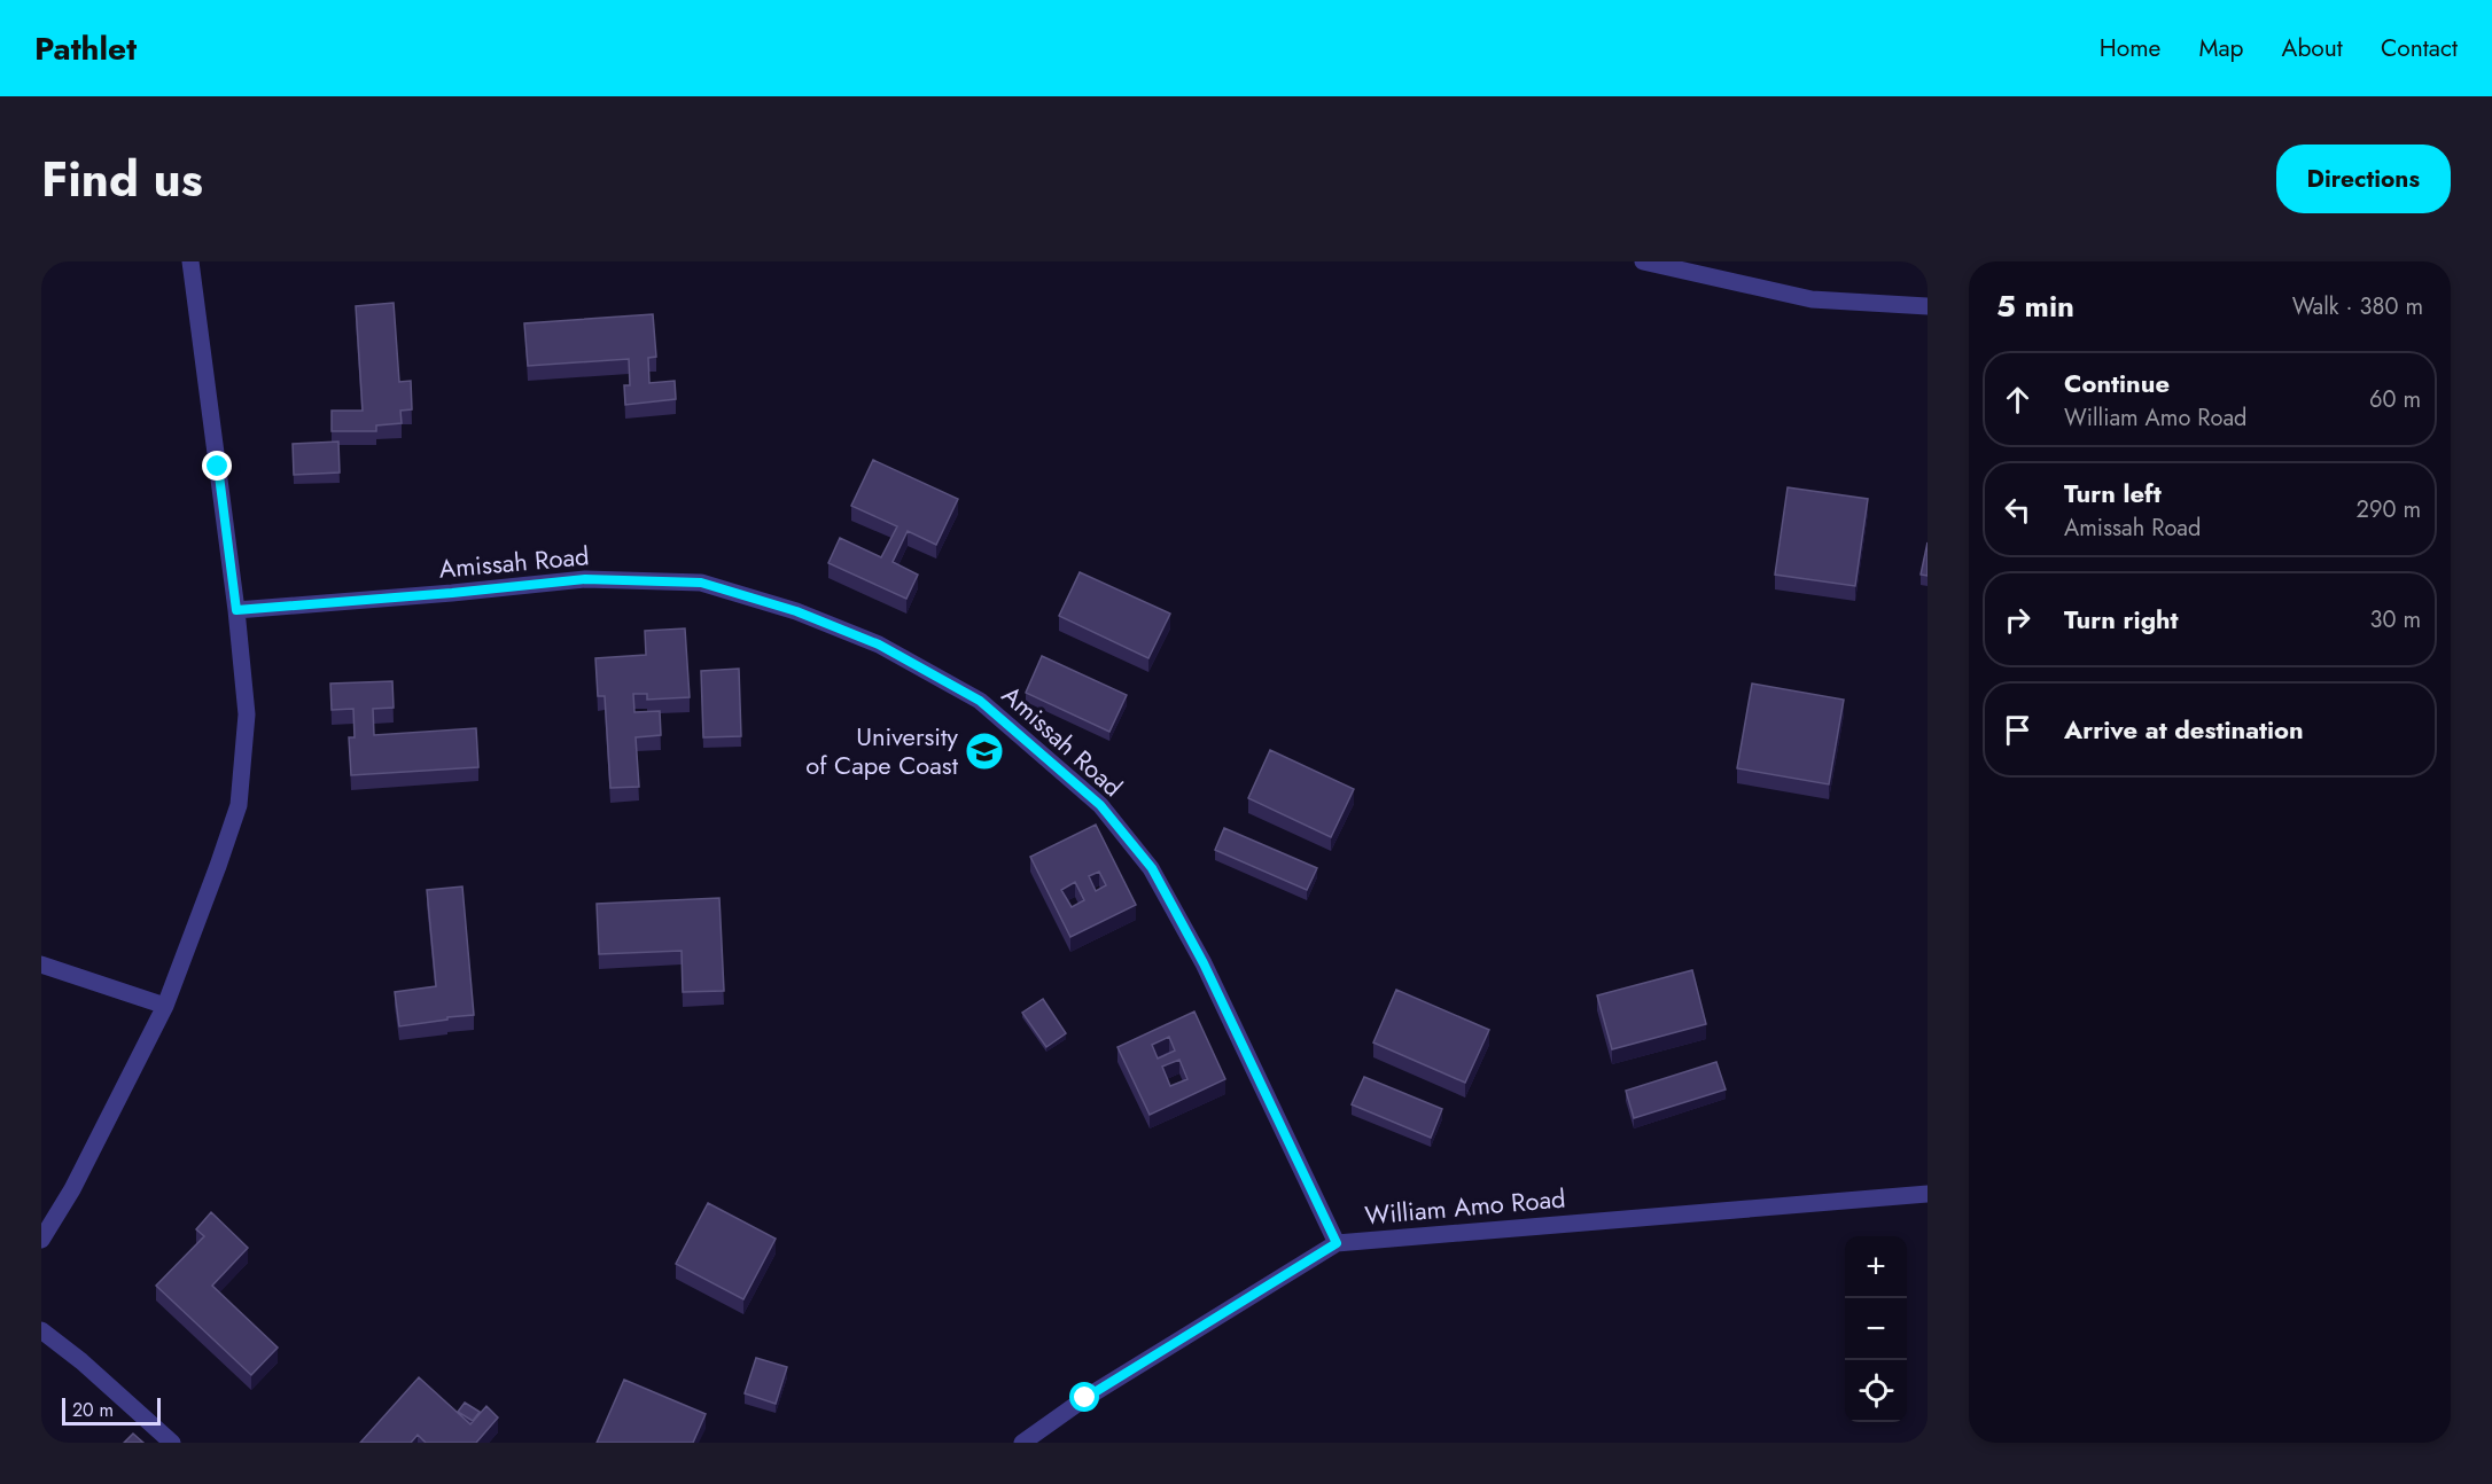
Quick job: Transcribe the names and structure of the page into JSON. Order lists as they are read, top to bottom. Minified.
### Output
{"streets":{"lane":["Amissah Road","William Amo Road"]},"crossings":[["Amissah Road","William Amo Road"]],"places":{"school or university":["University of Cape Coast"]},"scale_bar":"20 m","page":{"header":"Pathlet","nav":["Home","Map","About","Contact"],"title":"Find us","buttons":"Directions","heading":["5 min","Walk · 380 m"],"list":[["Continue","William Amo Road","60 m"],["Turn left","Amissah Road","290 m"],["Turn right","30 m"],"Arrive at destination"],"map_buttons":["+","−"],"scale":"20 m"}}
